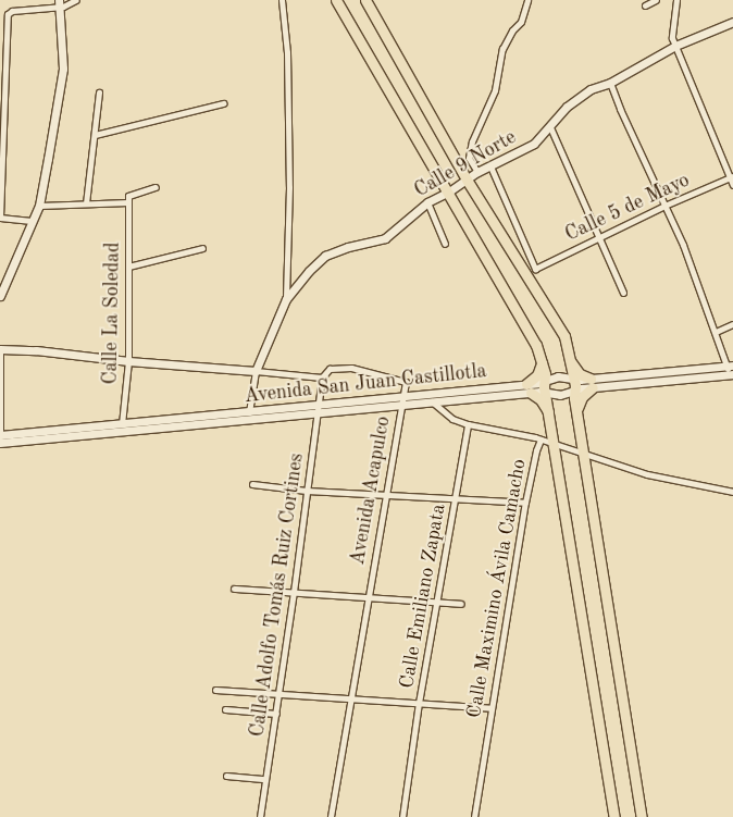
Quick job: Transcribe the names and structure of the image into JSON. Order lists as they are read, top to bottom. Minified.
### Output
{"streets":{"main road":["Calle 9 Norte","Avenida San Juan Castillotla","Avenida Acapulco"],"street":["Calle 5 de Mayo","Calle La Soledad","Calle Maximino Ávila Camacho","Calle Adolfo Tomás Ruiz Cortines","Calle Emiliano Zapata"]},"crossings":[["Calle 9 Norte","Calle 5 de Mayo"],["Calle 9 Norte","Avenida Acapulco"],["Calle La Soledad","Avenida San Juan Castillotla"],["Calle La Soledad","Avenida Acapulco"],["Avenida San Juan Castillotla","Avenida Acapulco"],["Avenida San Juan Castillotla","Calle Adolfo Tomás Ruiz Cortines"],["Avenida Acapulco","Calle Adolfo Tomás Ruiz Cortines"],["Calle Maximino Ávila Camacho","Calle Emiliano Zapata"]]}
